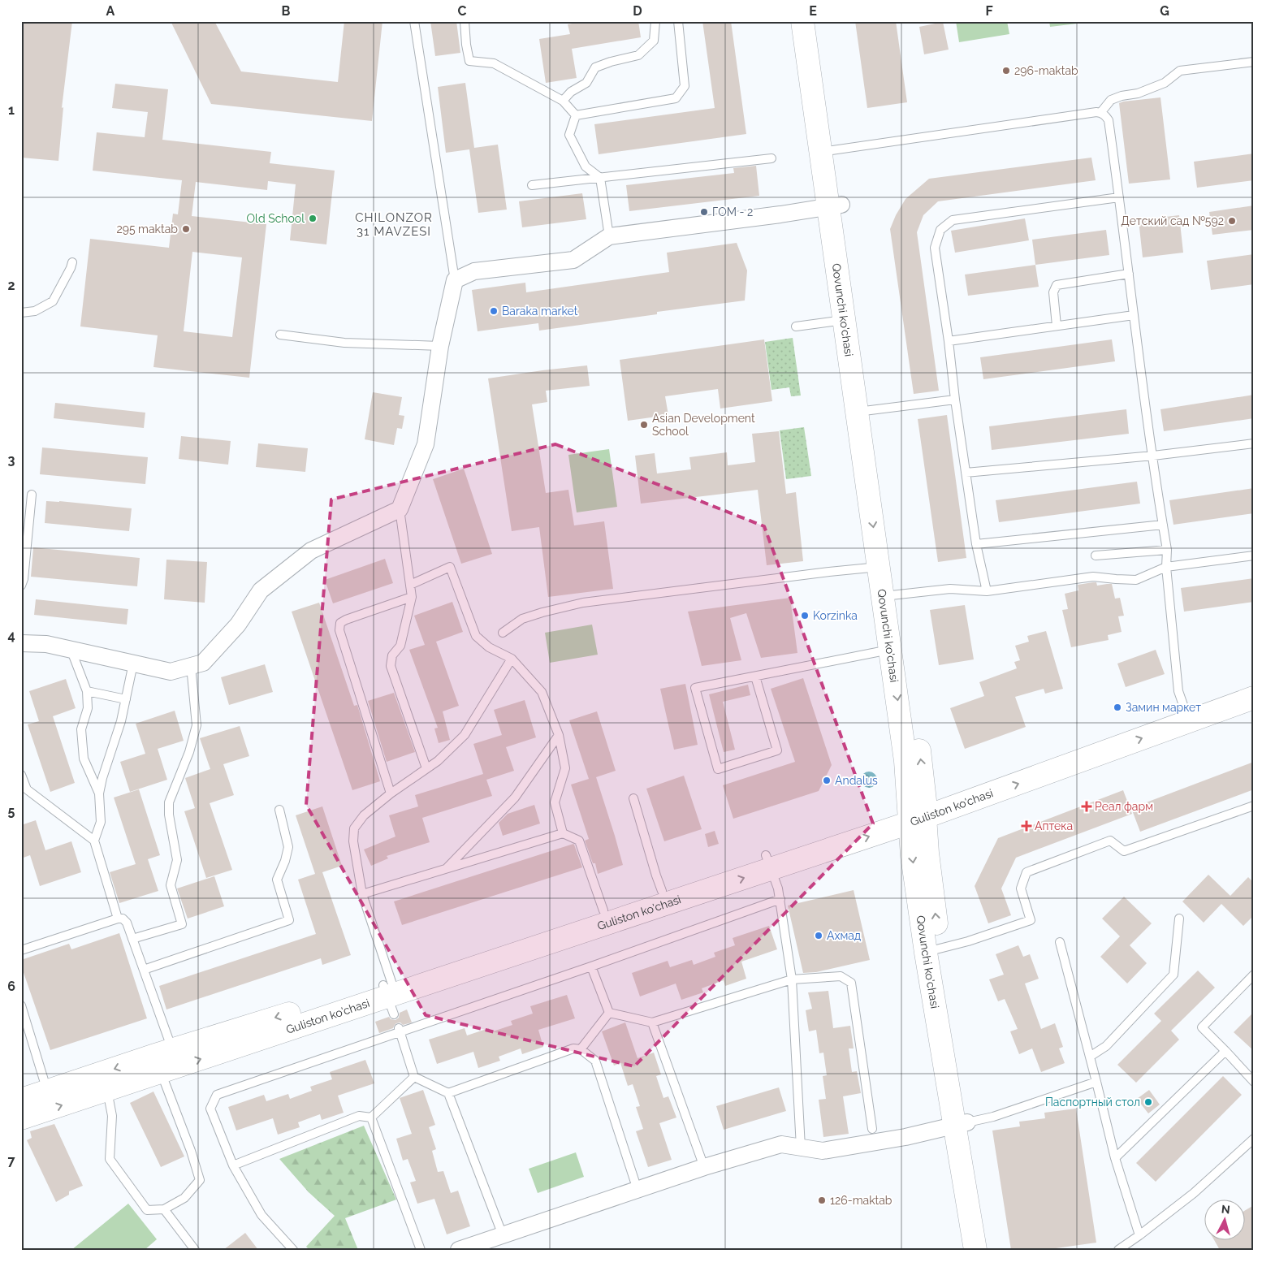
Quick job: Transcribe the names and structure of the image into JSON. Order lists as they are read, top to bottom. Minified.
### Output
{"streets":{"main road":["Qovunchi ko'chasi","Guliston ko'chasi"]},"crossings":[["Qovunchi ko'chasi","Guliston ko'chasi"]],"districts":["CHILONZOR 31 MAVZESI"],"places":{"other":["296-maktab","ГОМ - 2","Old School","Детcкий сад №592","295 maktab","Baraka market","Asian Development School","Korzinka","Замин маркет","Andalus","Ахмад","Паспортный стол","126-maktab"],"health":["Реал фарм","Аптека"]},"north":"top","grid":{"columns":["A","B","C","D","E","F","G"],"rows":["1","2","3","4","5","6","7"]}}
